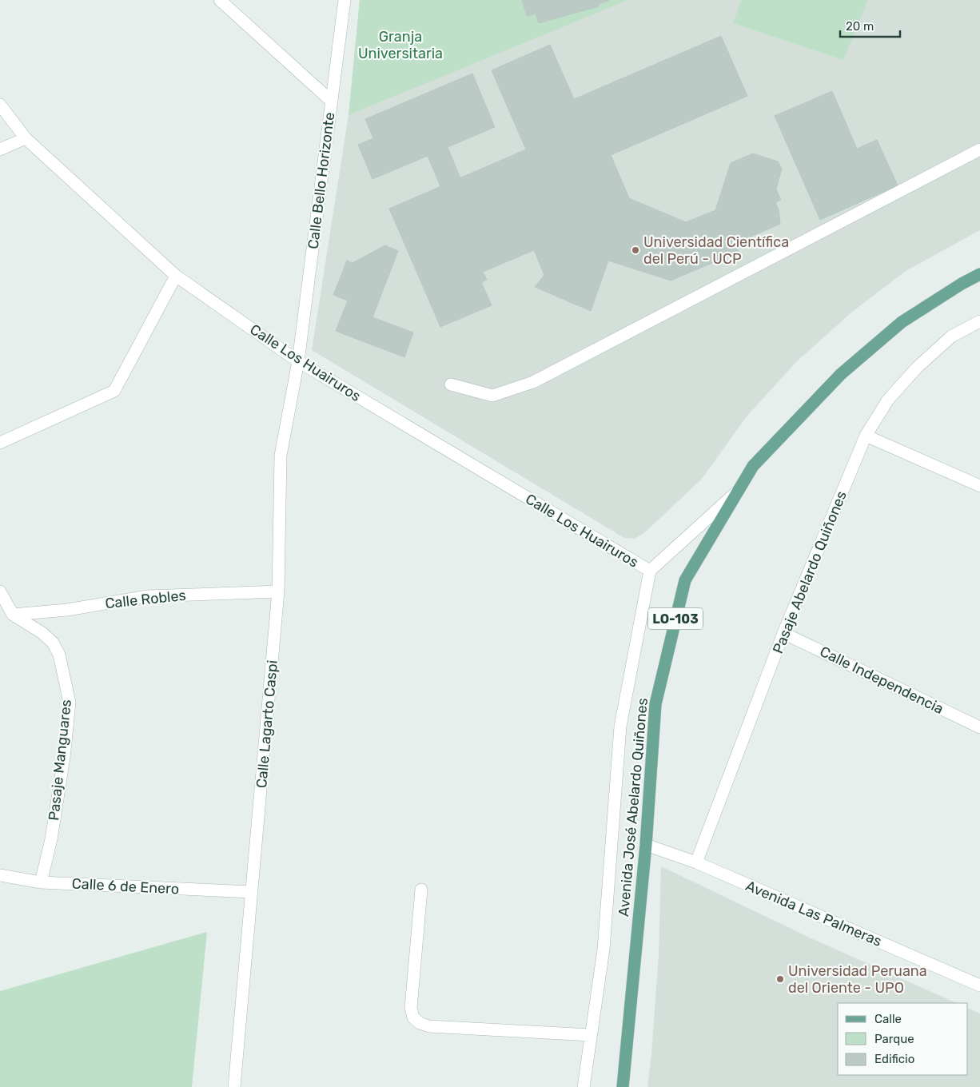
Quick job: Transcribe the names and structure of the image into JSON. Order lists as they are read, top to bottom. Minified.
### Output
{"streets":{"main road":["LO-103","Avenida José Abelardo Quiñones"],"street":["Calle Bello Horizonte","Calle Los Huairuros","Pasaje Abelardo Quiñones","Calle Robles","Calle Independencia","Calle Lagarto Caspi","Pasaje Manguares","Calle 6 de Enero","Avenida Las Palmeras"]},"crossings":[["Calle Bello Horizonte","Calle Los Huairuros"],["Calle Bello Horizonte","Calle Lagarto Caspi"],["Calle Los Huairuros","Calle Lagarto Caspi"],["Pasaje Abelardo Quiñones","Calle Independencia"],["Pasaje Abelardo Quiñones","Avenida Las Palmeras"],["Calle Robles","Calle Lagarto Caspi"],["Calle Robles","Pasaje Manguares"],["Calle Lagarto Caspi","Calle 6 de Enero"],["Pasaje Manguares","Calle 6 de Enero"],["Avenida José Abelardo Quiñones","Avenida Las Palmeras"]],"parks":["Granja Universitaria"],"places":["Universidad Científica del Perú - UCP","Universidad Peruana del Oriente - UPO"],"legend":["Calle","Parque","Edificio"],"scale_bar":"20 m"}
